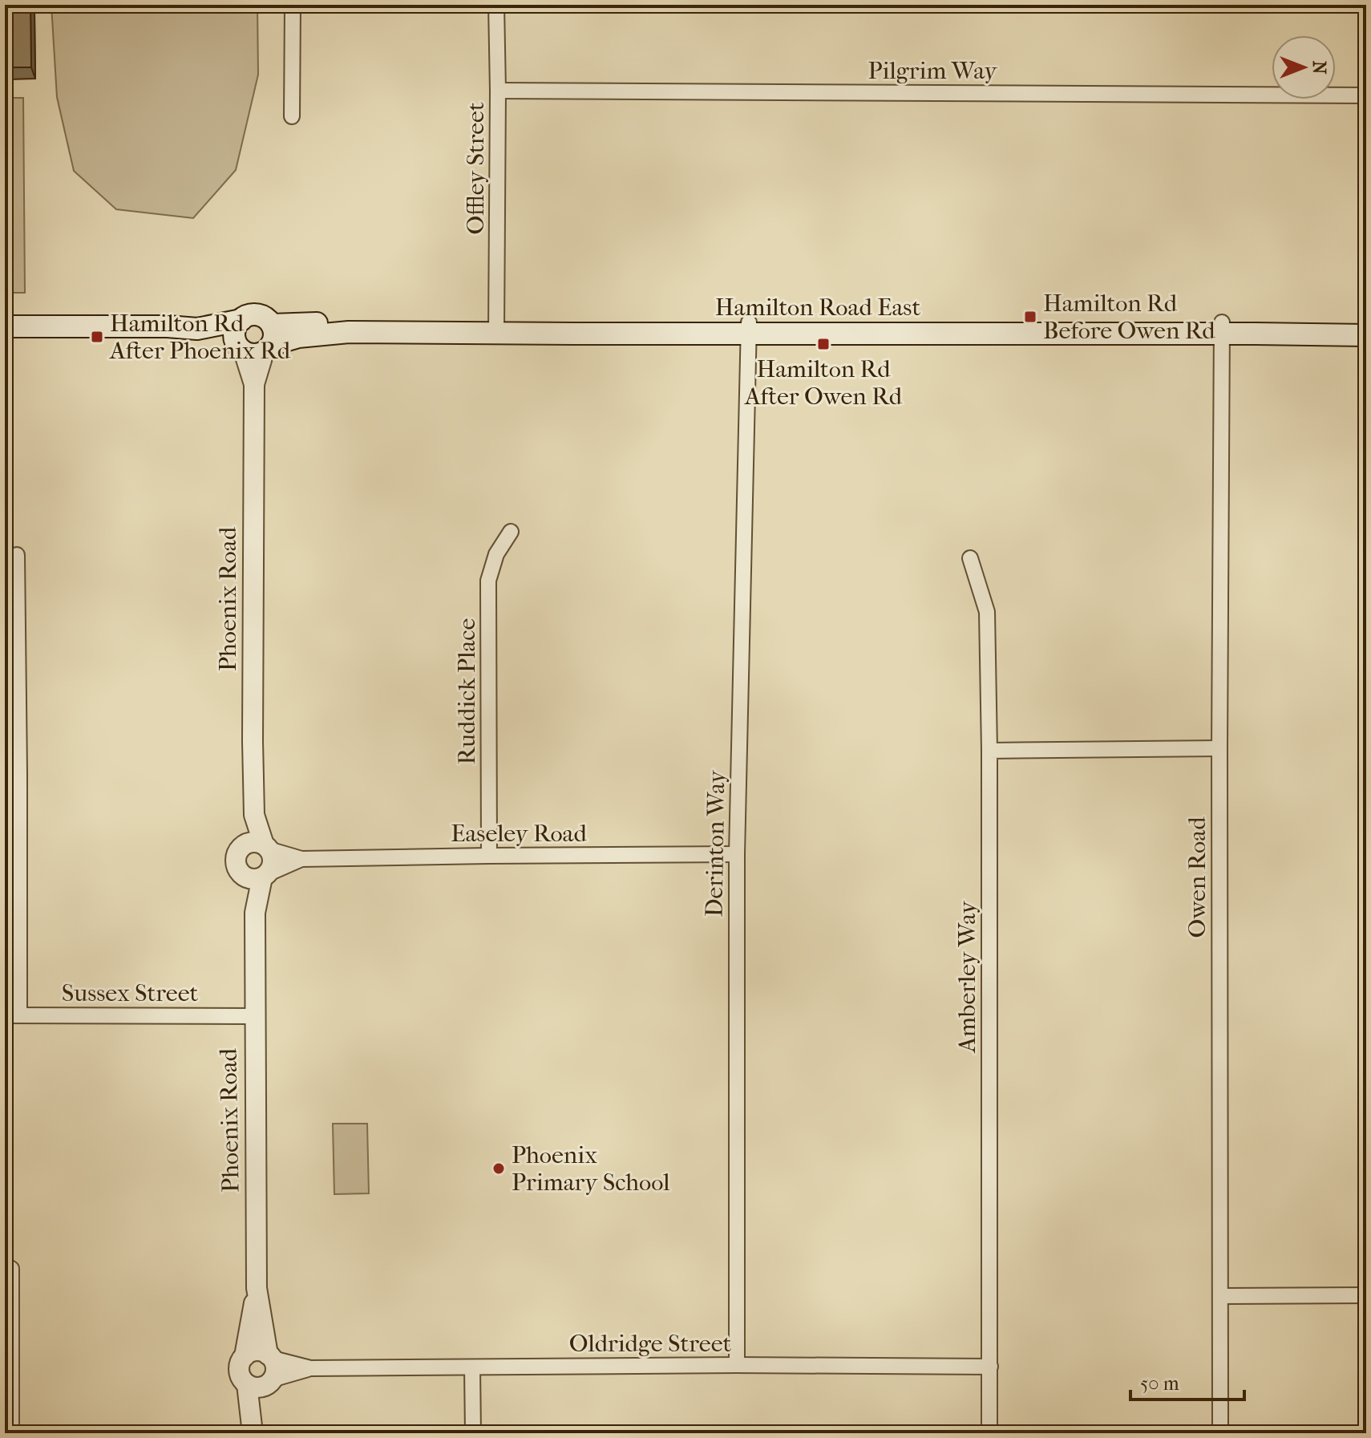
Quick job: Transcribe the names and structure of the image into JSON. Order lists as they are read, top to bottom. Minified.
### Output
{"streets":{"main road":["Hamilton Road East"],"street":["Pilgrim Way","Offley Street","Phoenix Road","Ruddick Place","Easeley Road","Derinton Way","Owen Road","Amberley Way","Sussex Street","Oldridge Street"]},"crossings":[["Pilgrim Way","Offley Street"],["Offley Street","Hamilton Road East"],["Hamilton Road East","Phoenix Road"],["Hamilton Road East","Derinton Way"],["Hamilton Road East","Owen Road"],["Phoenix Road","Easeley Road"],["Phoenix Road","Sussex Street"],["Phoenix Road","Oldridge Street"],["Ruddick Place","Easeley Road"],["Easeley Road","Derinton Way"],["Derinton Way","Oldridge Street"],["Amberley Way","Oldridge Street"]],"places":{"transit":["Hamilton Rd Before Owen Rd","Hamilton Rd After Phoenix Rd","Hamilton Rd After Owen Rd"],"other":["Phoenix Primary School"]},"scale_bar":"50 m","north":"right"}
